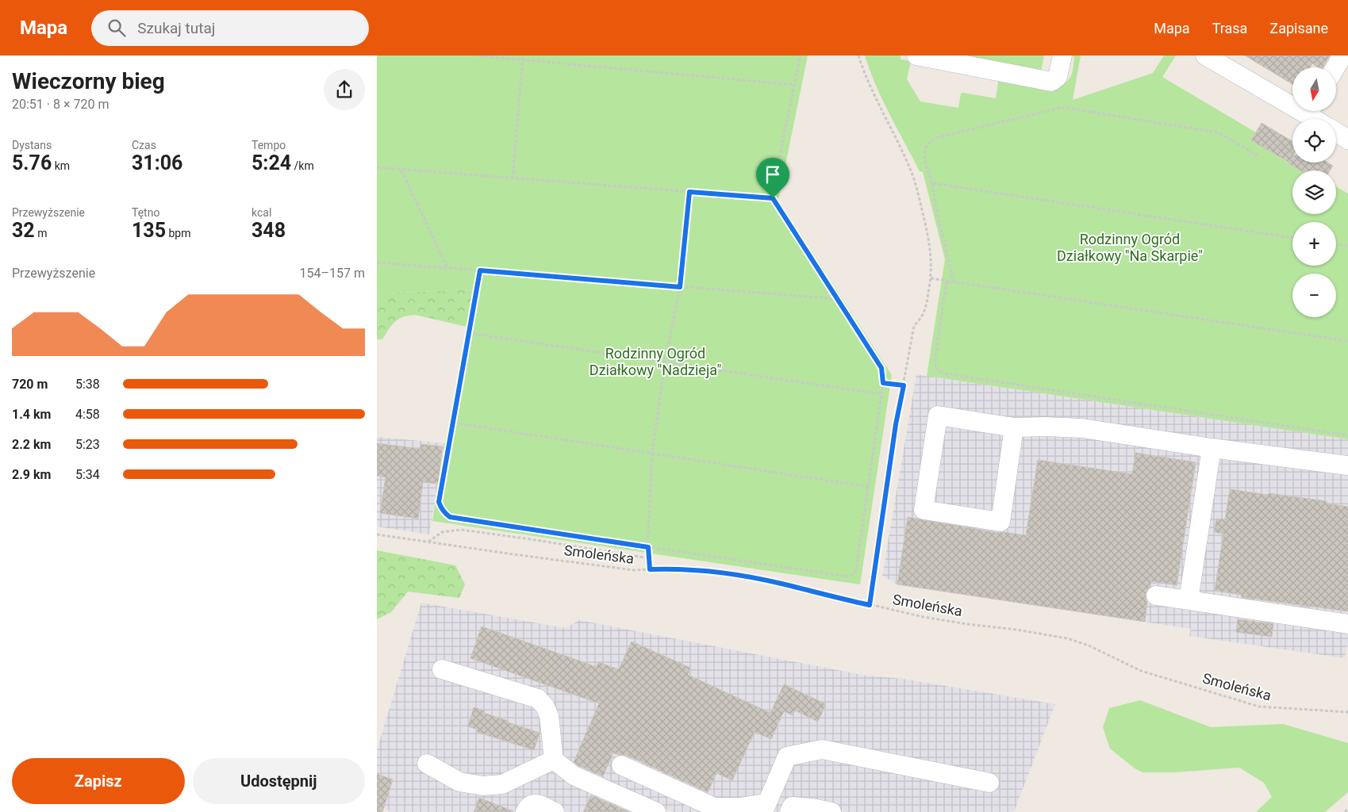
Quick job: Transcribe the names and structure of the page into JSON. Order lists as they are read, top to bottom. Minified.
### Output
{"streets":{"path":["Smoleńska"]},"parks":["Rodzinny Ogród Działkowy \"Na Skarpie\"","Rodzinny Ogród Działkowy \"Nadzieja\""],"north":"bottom","page":{"header":"Mapa","search":"Szukaj tutaj","nav":["Mapa","Trasa","Zapisane"],"heading":["Wieczorny bieg","20:51 · 8 × 720 m"],"map_buttons":["+","−"],"stats":[["Dystans","5.76 km"],["Czas","31:06"],["Tempo","5:24 /km"],["Przewyższenie","32 m"],["Tętno","135 bpm"],["kcal","348"]],"chart":["Przewyższenie","154–157 m"],"list":[{"name":"720 m","note":"5:38"},{"name":"1.4 km","note":"4:58"},{"name":"2.2 km","note":"5:23"},{"name":"2.9 km","note":"5:34"}],"buttons":["Zapisz","Udostępnij"]}}
